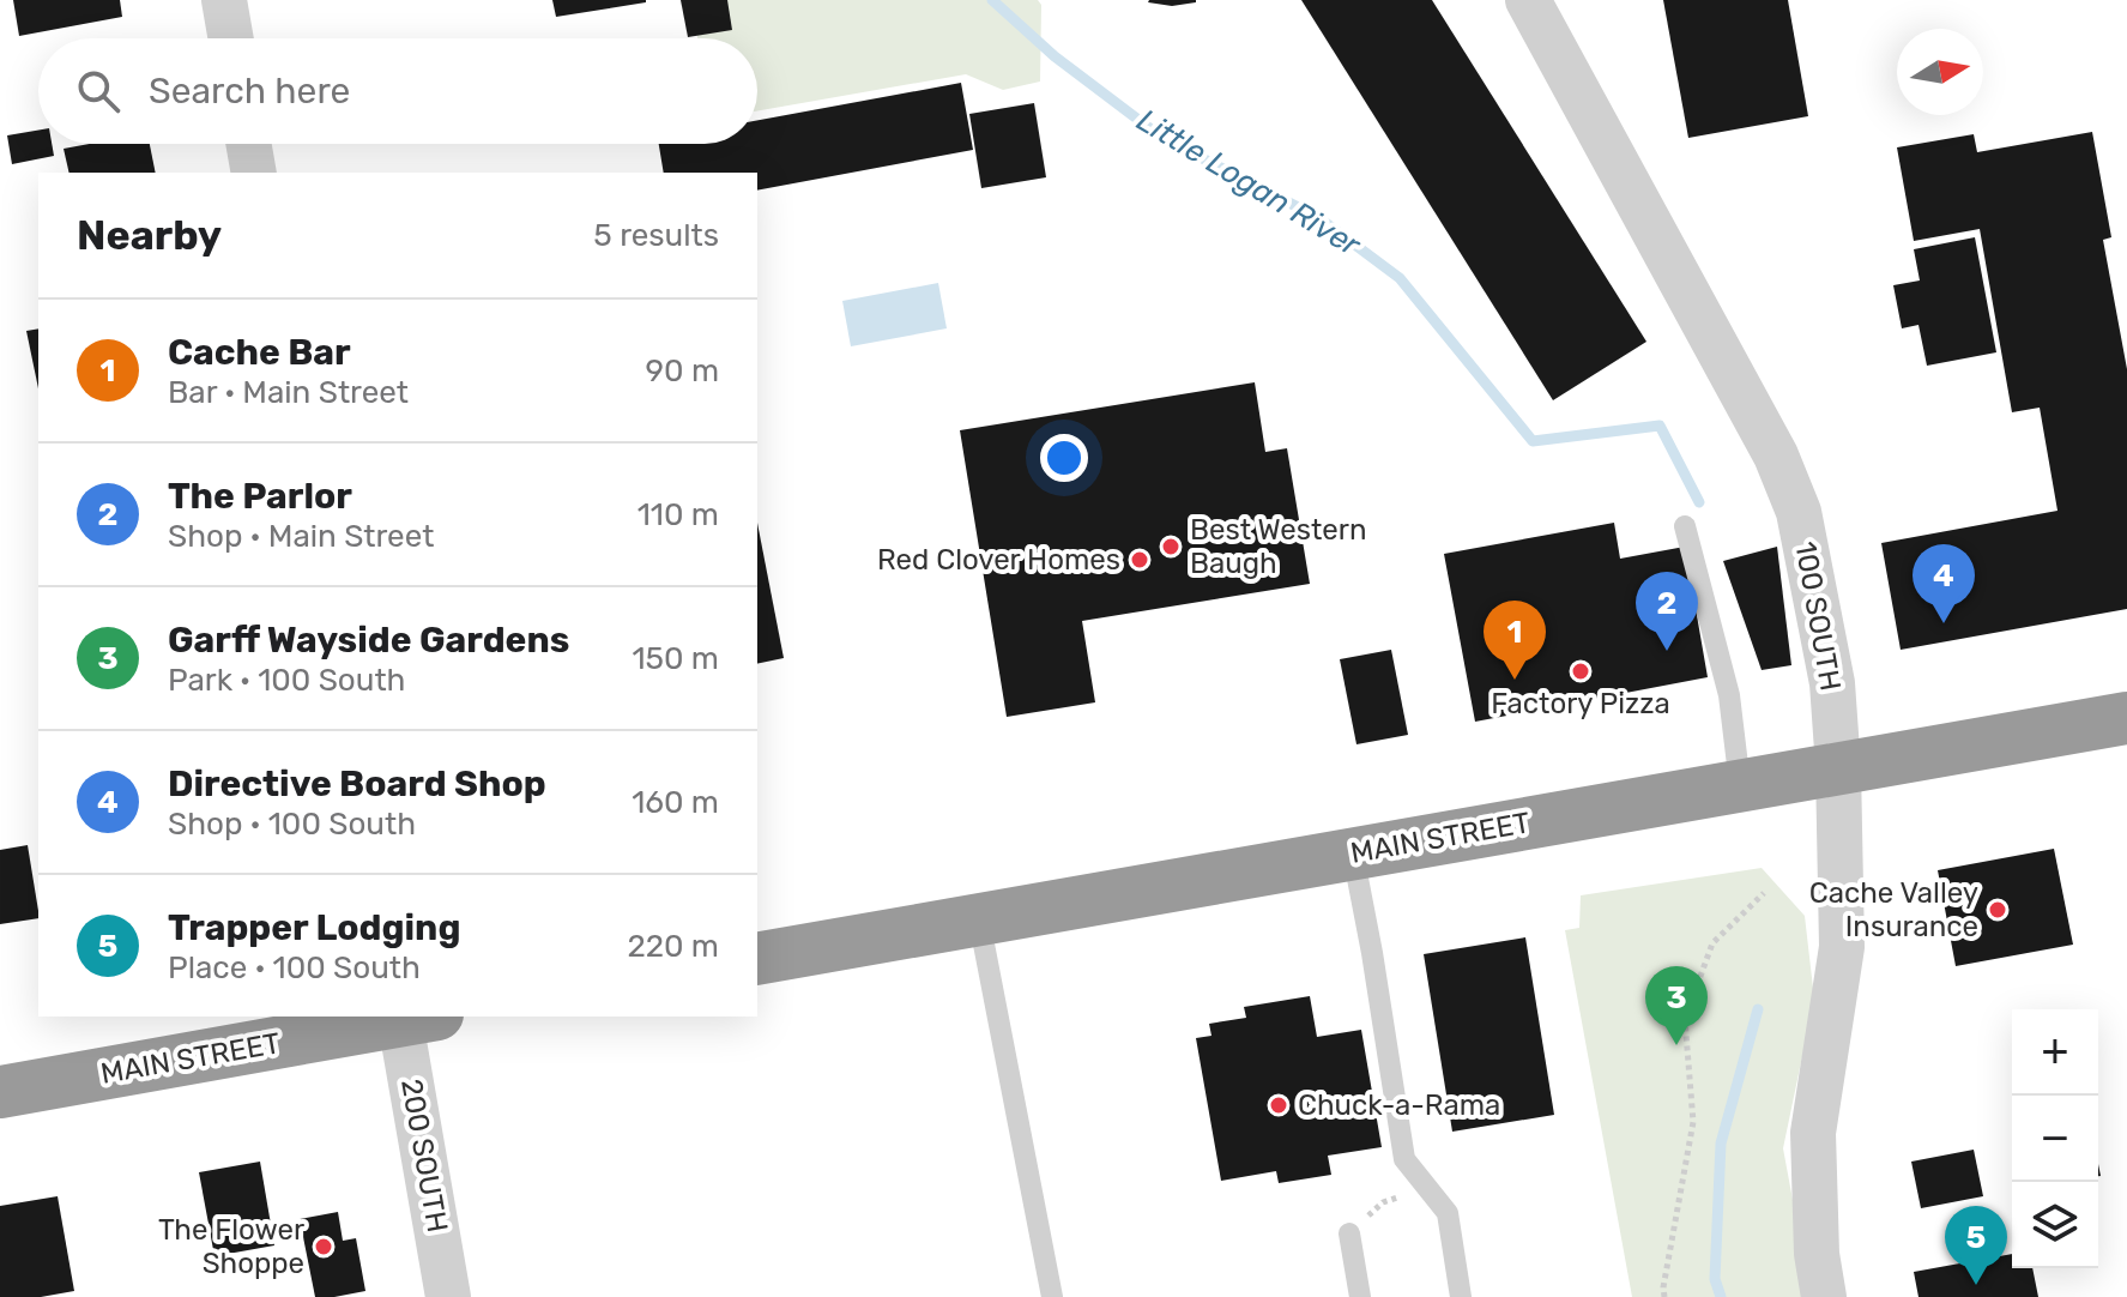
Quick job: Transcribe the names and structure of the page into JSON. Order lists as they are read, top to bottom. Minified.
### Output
{"streets":{"highway":["MAIN STREET"],"street":["100 SOUTH","200 SOUTH"]},"crossings":[["100 SOUTH","MAIN STREET"],["MAIN STREET","200 SOUTH"]],"water":["Little Logan River"],"places":["Best Western Baugh","Red Clover Homes","Factory Pizza","Cache Valley Insurance","Chuck-a-Rama","The Flower Shoppe"],"north":"right","page":{"search":"Search here","heading":["Nearby","5 results"],"list":[{"mark":"1","name":"Cache Bar","note":"Bar · Main Street","value":"90 m"},{"mark":"2","name":"The Parlor","note":"Shop · Main Street","value":"110 m"},{"mark":"3","name":"Garff Wayside Gardens","note":"Park · 100 South","value":"150 m"},{"mark":"4","name":"Directive Board Shop","note":"Shop · 100 South","value":"160 m"},{"mark":"5","name":"Trapper Lodging","note":"Place · 100 South","value":"220 m"}],"pins":["4","2","1","3","5"],"map_buttons":["+","−"]}}
